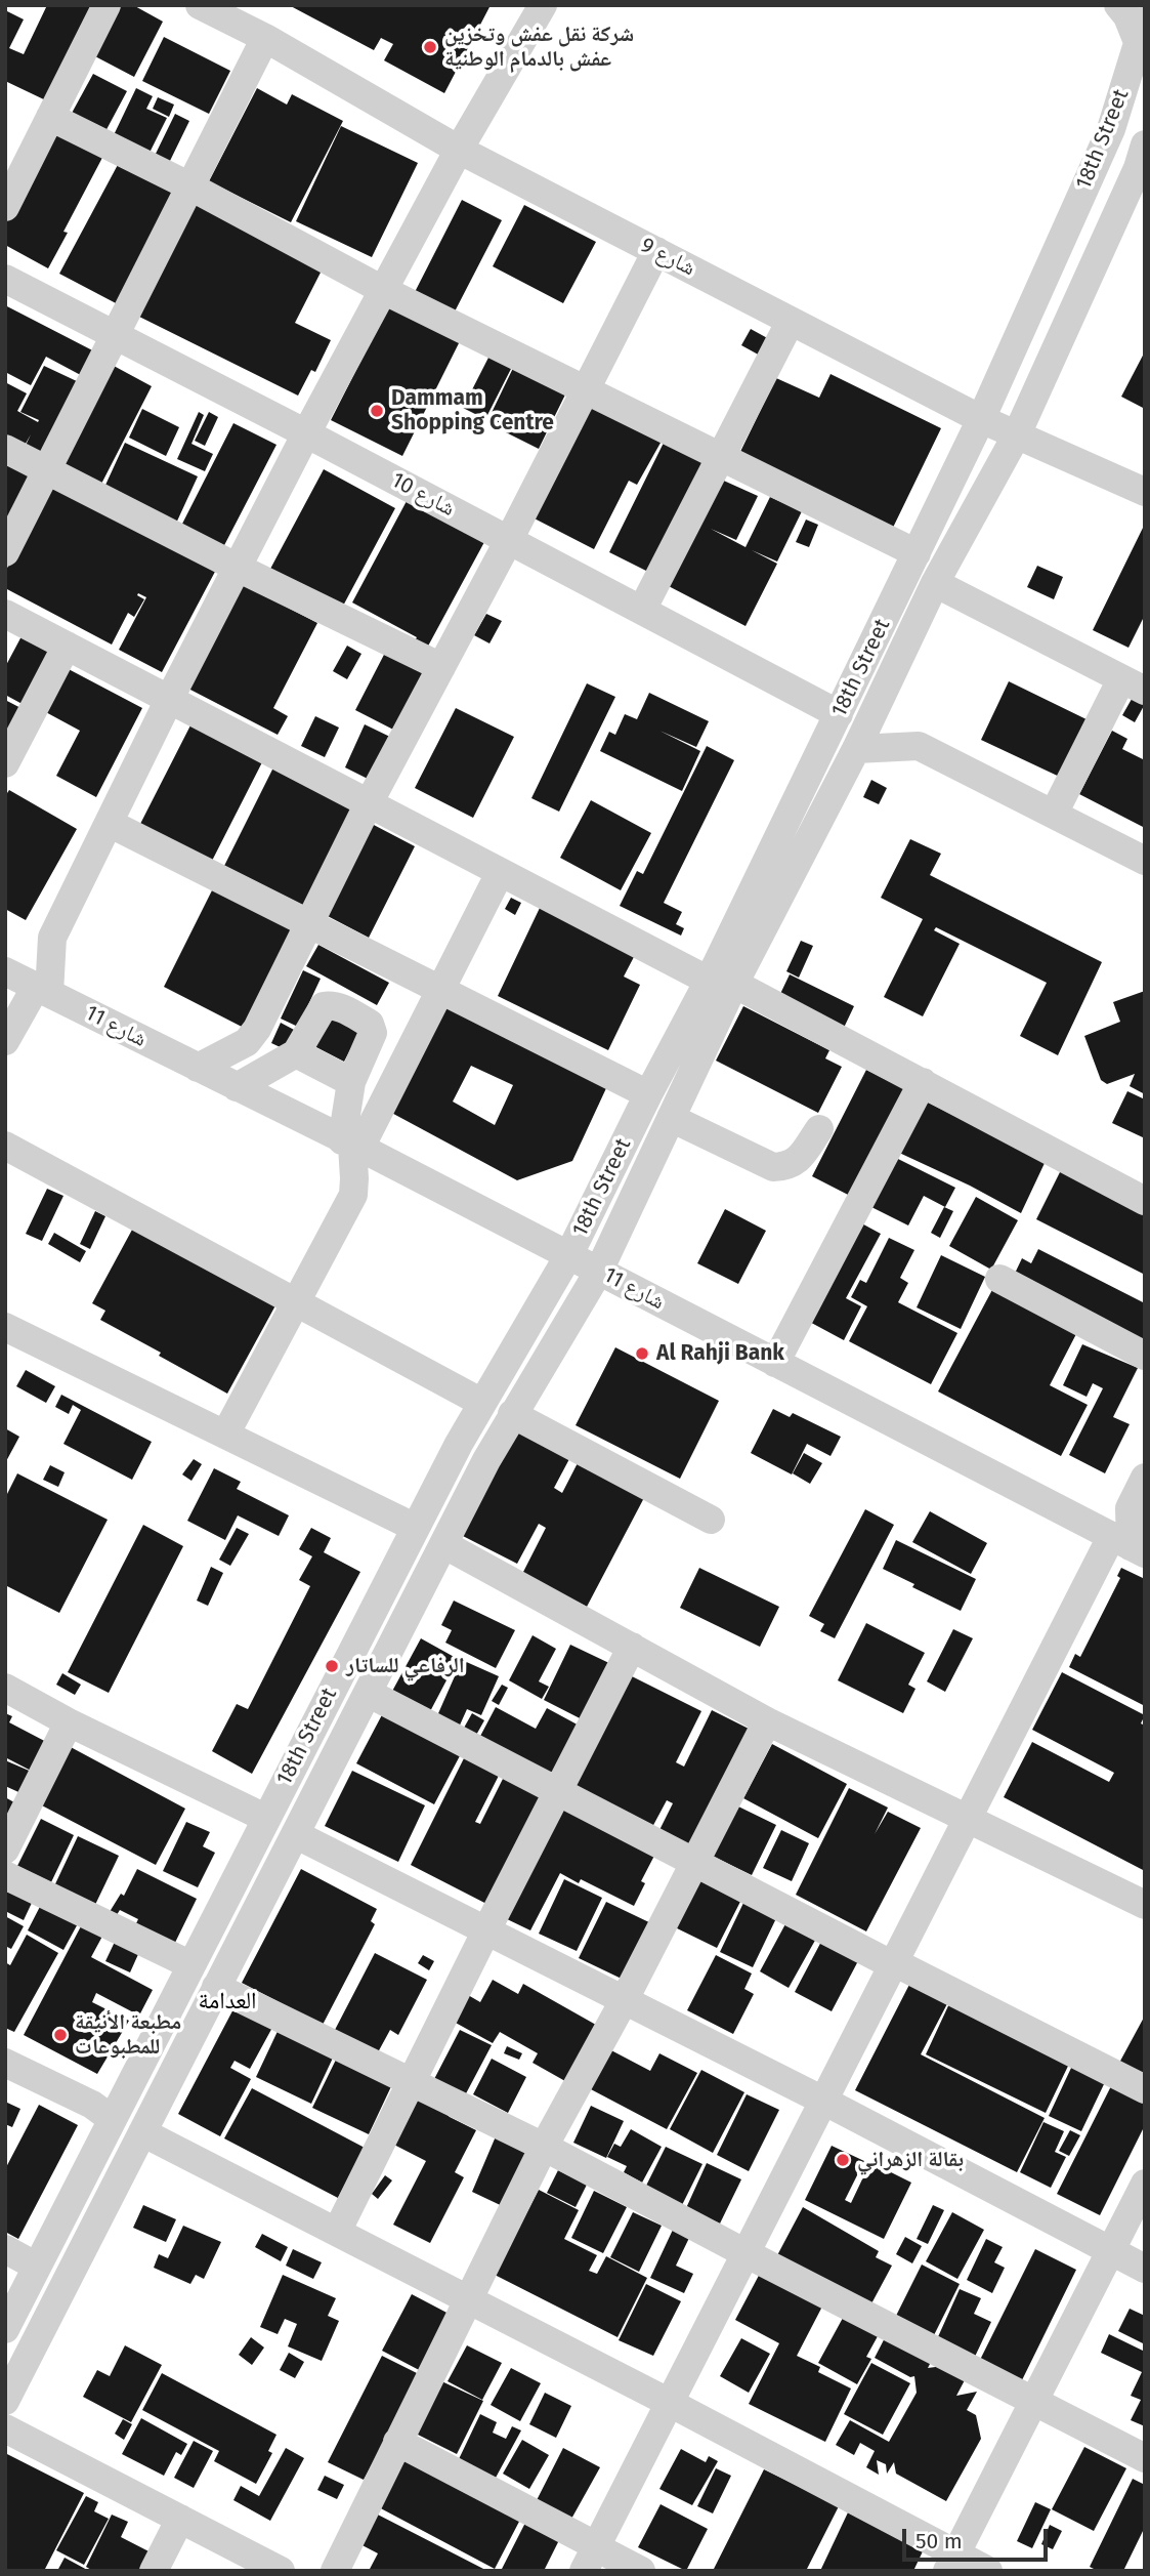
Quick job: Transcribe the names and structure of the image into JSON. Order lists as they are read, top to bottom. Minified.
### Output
{"streets":{"street":["18th Street","شارع 9","شارع 10","شارع 11"]},"crossings":[["18th Street","شارع 9"],["18th Street","شارع 10"],["18th Street","شارع 11"]],"districts":["العدامة"],"places":["شركة نقل عفش وتخزين عفش بالدمام الوطنية","Dammam Shopping Centre","Al Rahji Bank","الرفاعي للساتار","مطبعة الأنيقة للمطبوعات","بقالة الزهراني"],"scale_bar":"50 m"}
